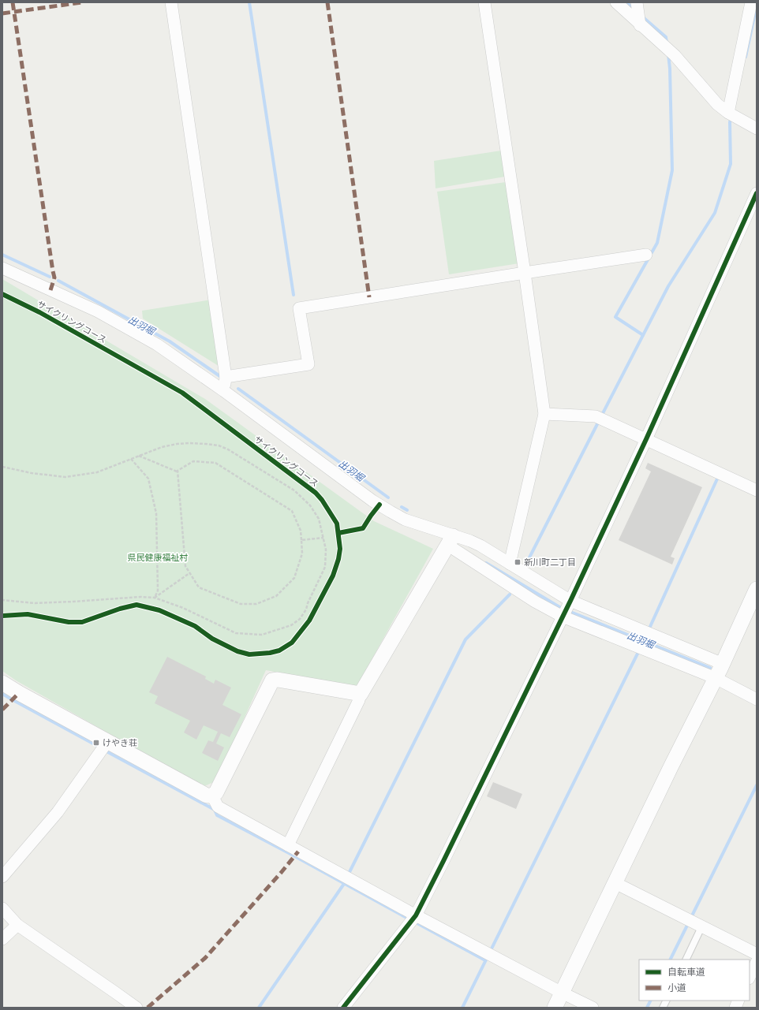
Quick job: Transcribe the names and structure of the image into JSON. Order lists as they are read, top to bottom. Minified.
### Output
{"streets":{"cycle path":["サイクリングコース"]},"water":["出羽堀"],"parks":["県民健康福祉村"],"places":{"transit":["新川町二丁目","けやき荘"]},"legend":["自転車道","小道"]}
